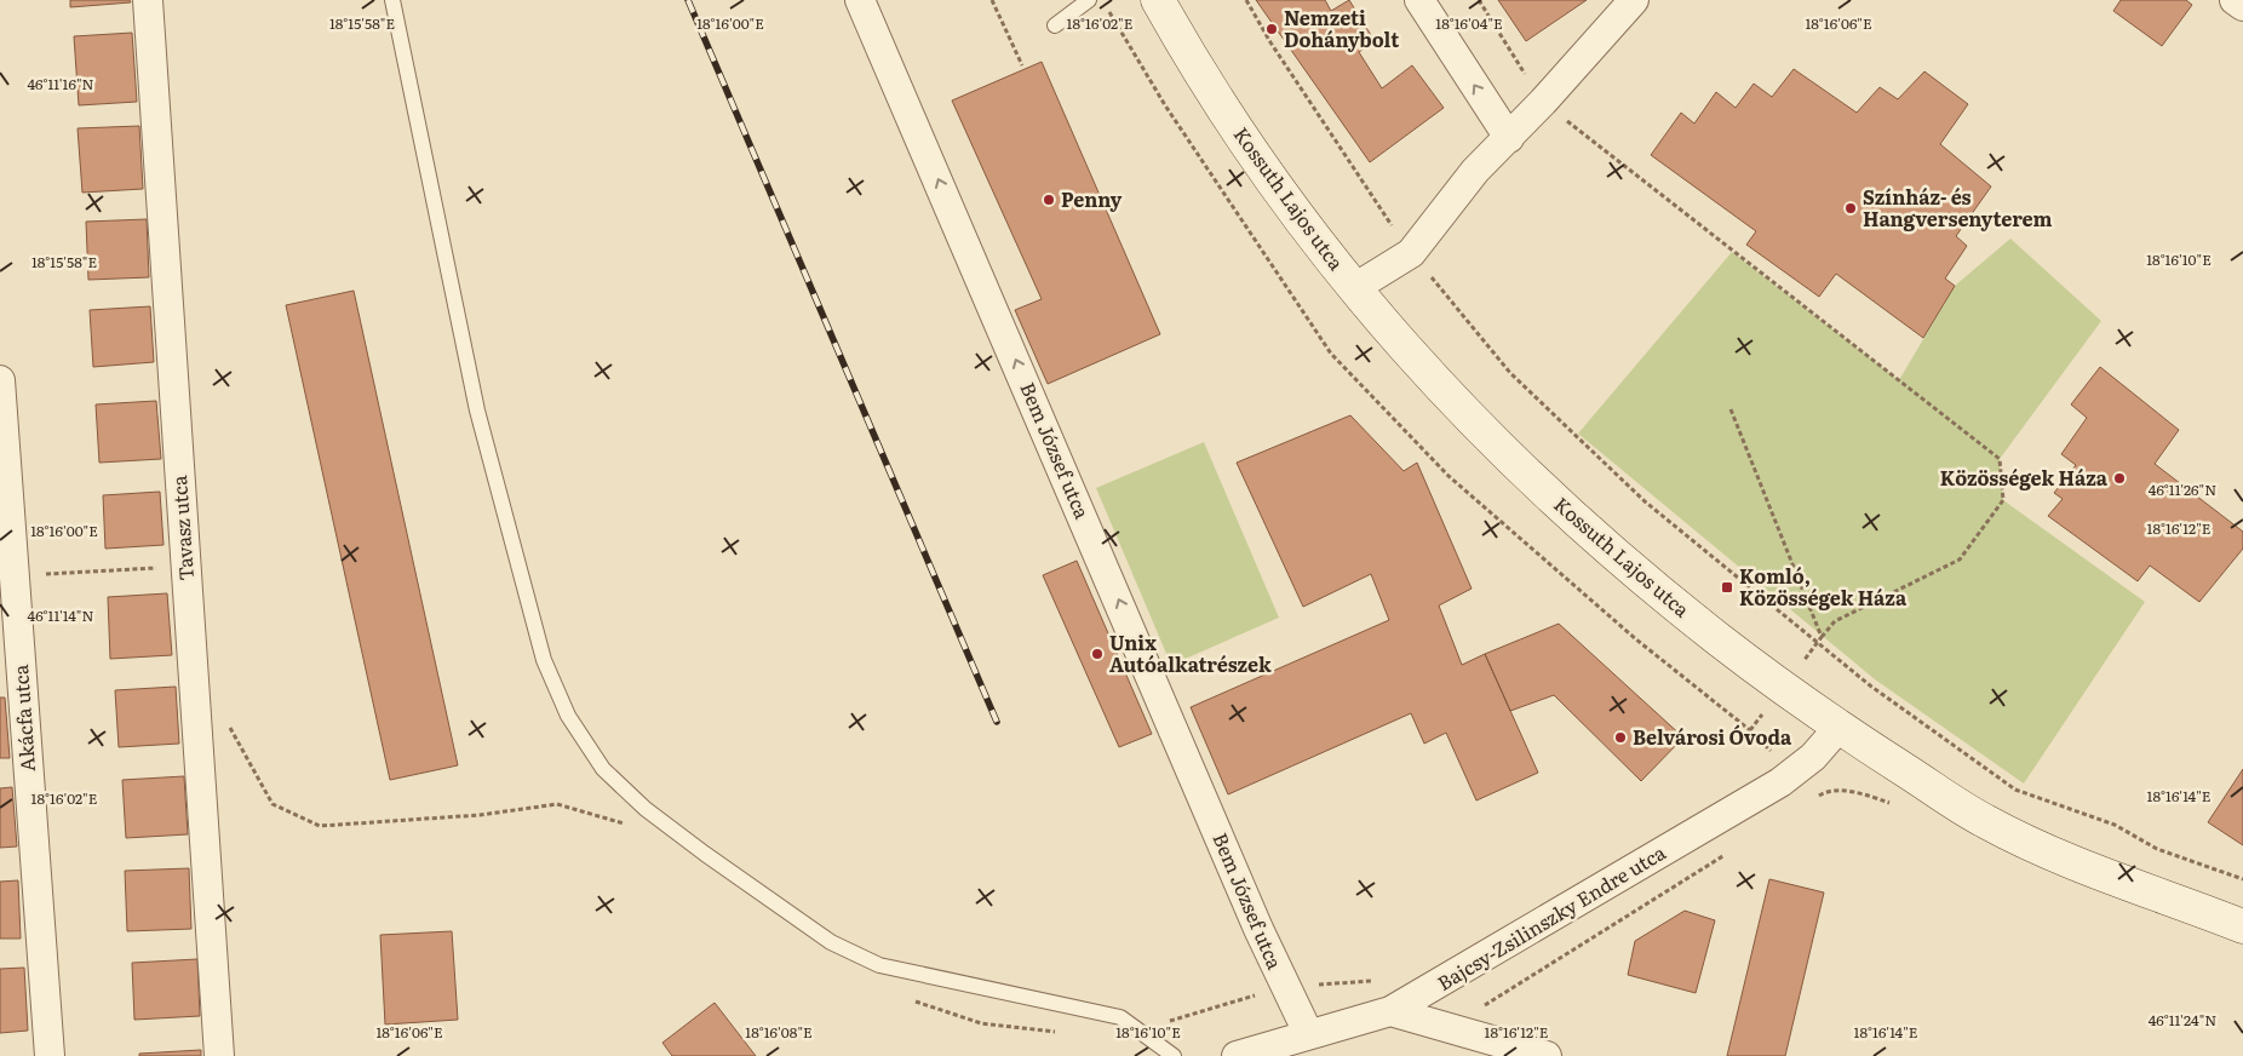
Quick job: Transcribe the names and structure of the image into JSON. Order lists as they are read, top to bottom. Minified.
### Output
{"streets":{"main road":["Kossuth Lajos utca"],"street":["Bem József utca","Tavasz utca","Akácfa utca","Bajcsy-Zsilinszky Endre utca"]},"crossings":[["Kossuth Lajos utca","Bajcsy-Zsilinszky Endre utca"],["Bem József utca","Bajcsy-Zsilinszky Endre utca"]],"one_way":["Bem József utca"],"places":{"other":["Nemzeti Dohánybolt","Penny","Színház- és Hangversenyterem","Közösségek Háza","Unix Autóalkatrészek","Belvárosi Óvoda"],"transit":["Komló, Közösségek Háza"]},"coordinates":["18°16'02\"E","18°15'58\"E","18°16'00\"E","18°16'04\"E","18°16'06\"E","46°11'16\"N","18°16'10\"E","46°11'26\"N","18°16'12\"E","46°11'14\"N","18°16'14\"E","46°11'24\"N","18°16'08\"E"]}
